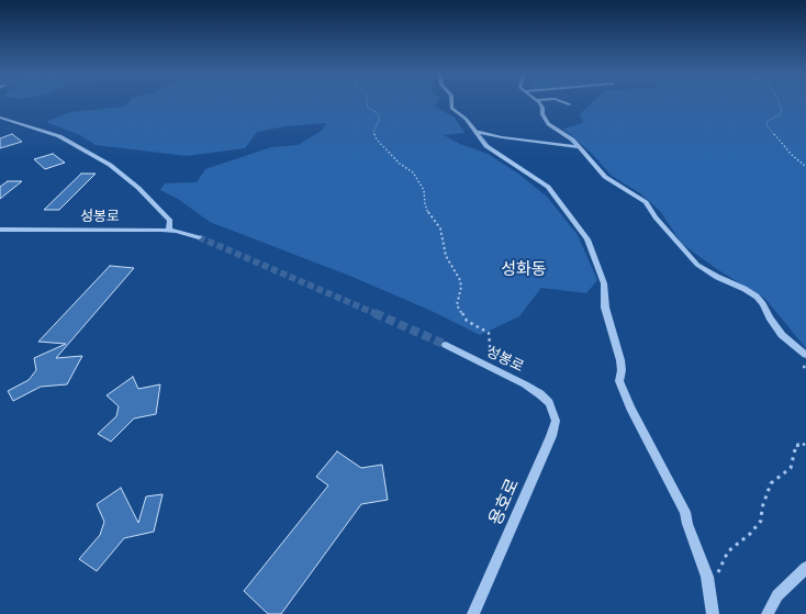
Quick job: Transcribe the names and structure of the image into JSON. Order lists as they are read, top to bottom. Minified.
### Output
{"streets":{"street":["성봉로","용호로"]},"crossings":[["성봉로","용호로"]],"districts":["성화동"]}
